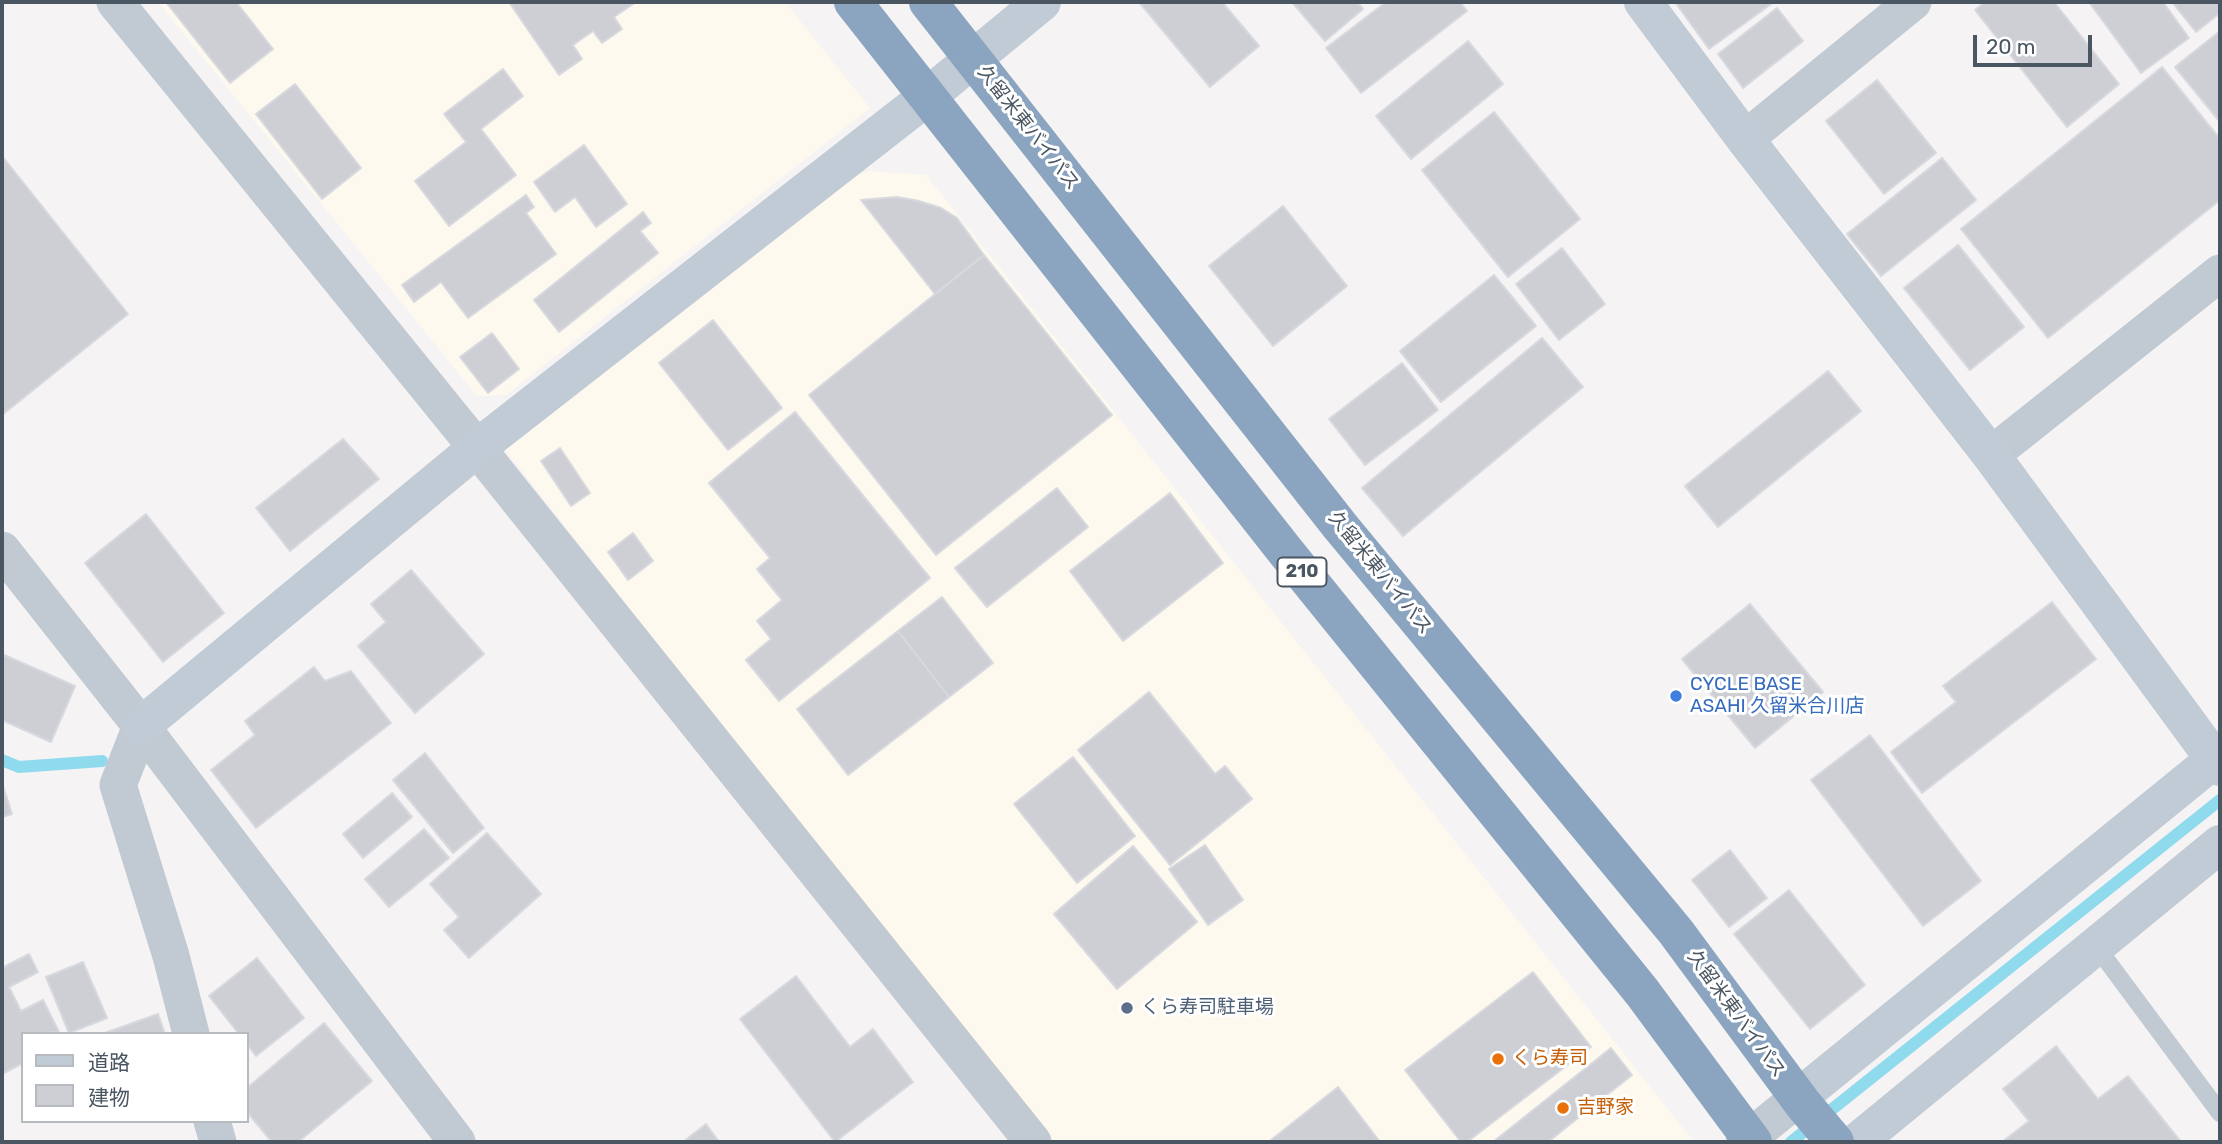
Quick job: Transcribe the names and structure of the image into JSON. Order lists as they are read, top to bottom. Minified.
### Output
{"streets":{"highway":["久留米東バイパス","210"]},"places":["CYCLE BASE ASAHI 久留米合川店","くら寿司駐車場","くら寿司","吉野家"],"legend":["道路","建物"],"scale_bar":"20 m"}
